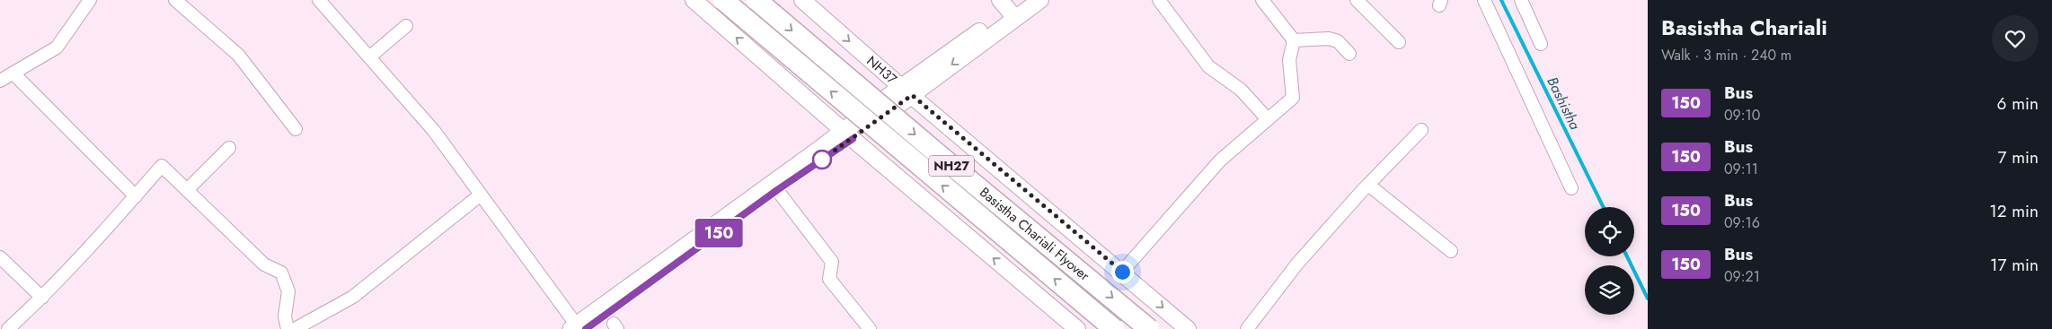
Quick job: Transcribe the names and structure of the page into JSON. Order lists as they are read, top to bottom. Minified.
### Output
{"streets":{"highway":["NH27","Basistha Chariali Flyover"],"street":["NH37"]},"water":["Bashistha"],"lines":["bus line 150"],"page":{"on_map":"150","heading":["Basistha Chariali","Walk · 3 min · 240 m"],"list":[{"mark":"150","name":"Bus","note":"09:10","value":"6 min"},{"mark":"150","name":"Bus","note":"09:11","value":"7 min"},{"mark":"150","name":"Bus","note":"09:16","value":"12 min"},{"mark":"150","name":"Bus","note":"09:21","value":"17 min"}]}}
